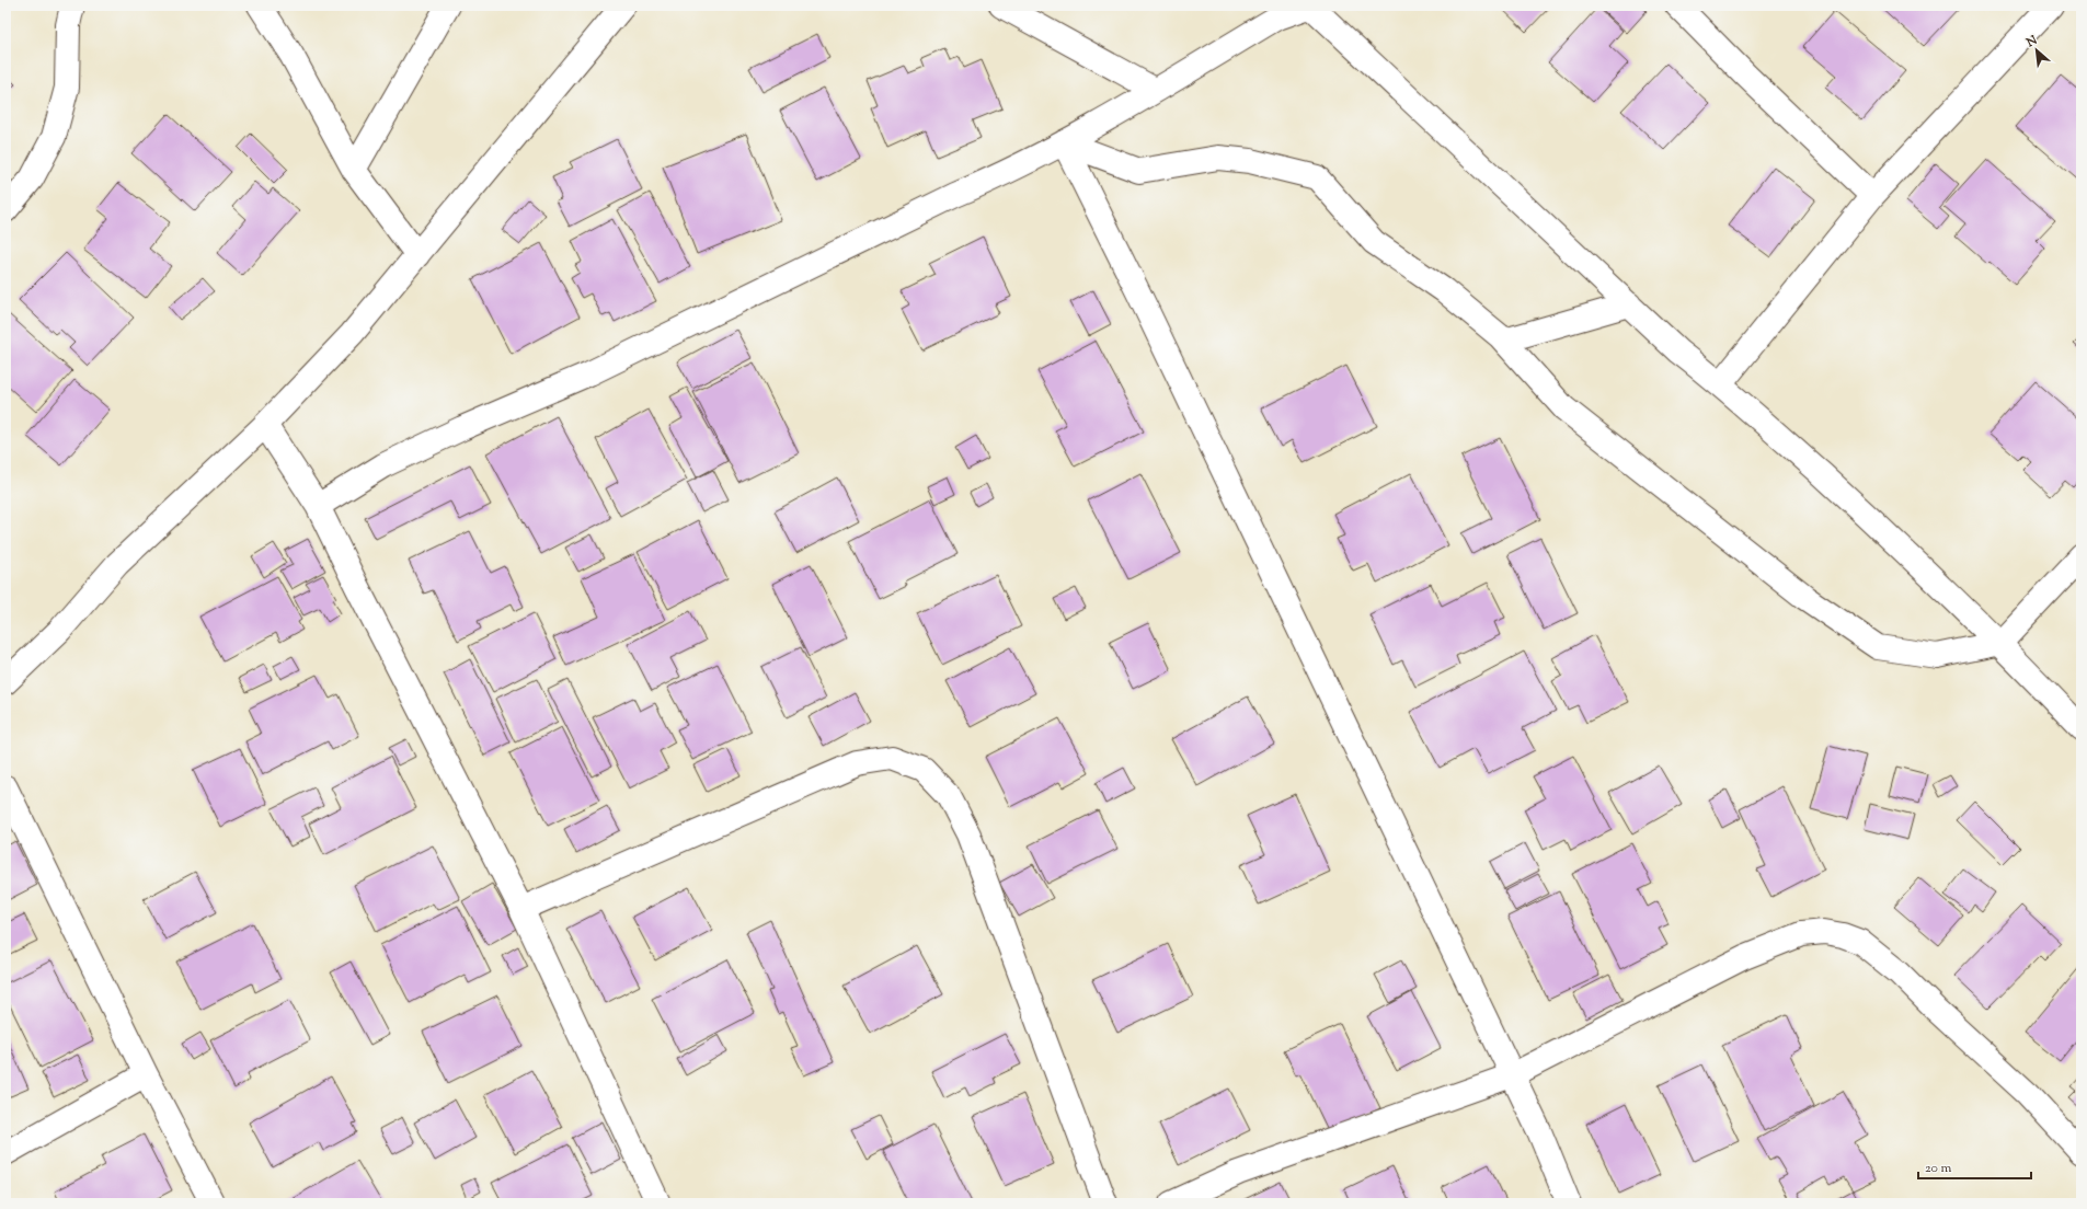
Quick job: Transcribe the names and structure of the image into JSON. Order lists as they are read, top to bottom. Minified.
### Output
{"scale_bar":"20 m","north":"top left"}
